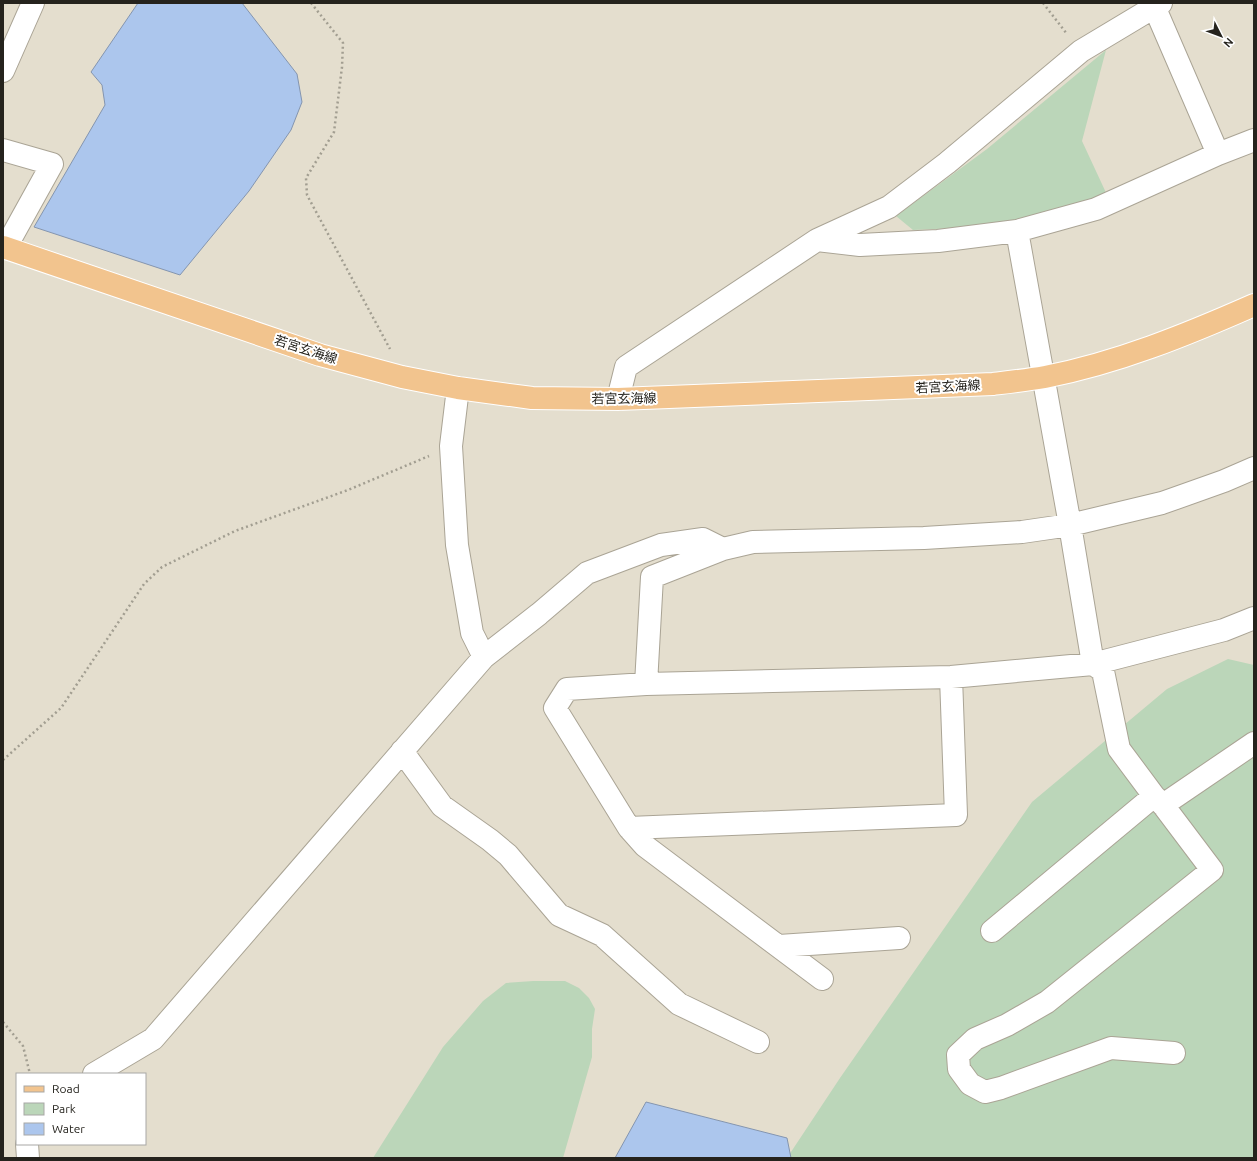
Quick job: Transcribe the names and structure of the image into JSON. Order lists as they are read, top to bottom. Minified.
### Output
{"streets":{"main road":["若宮玄海線"]},"legend":["Road","Park","Water"],"north":"bottom right"}
